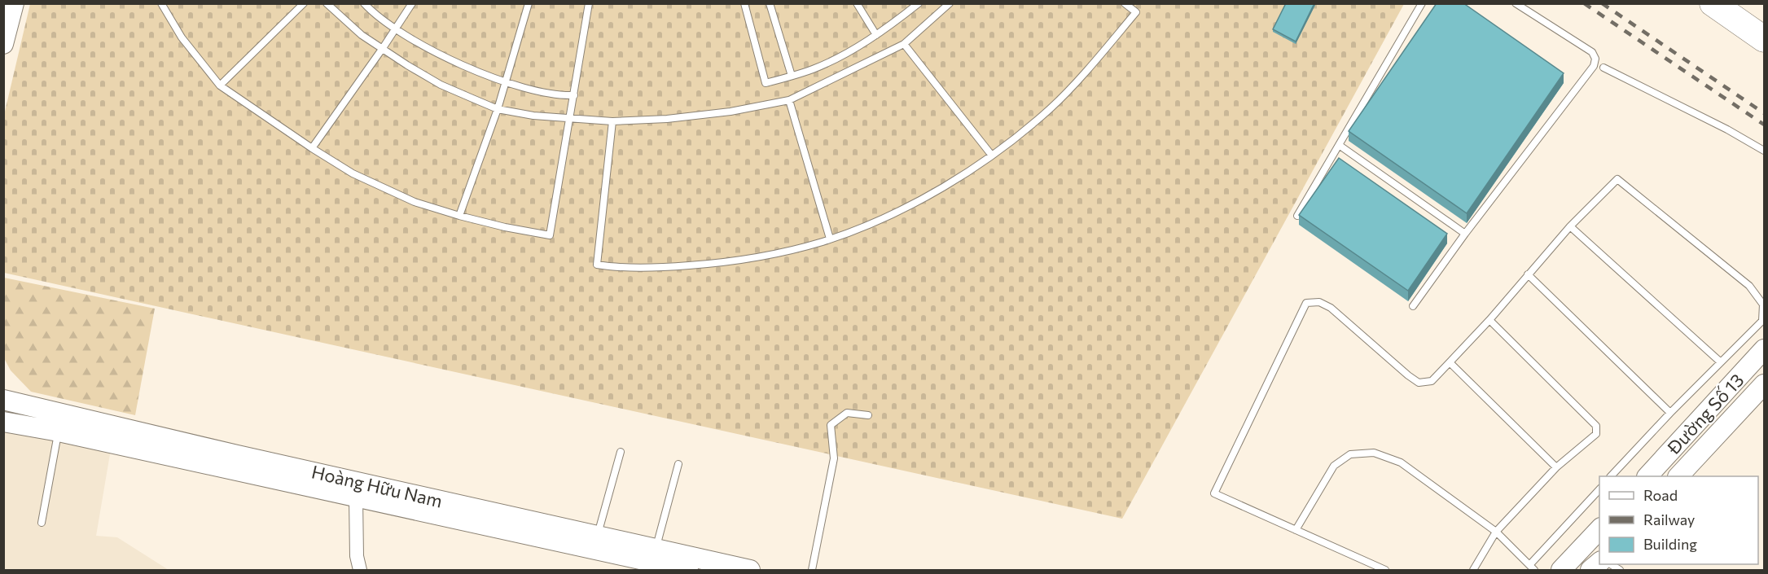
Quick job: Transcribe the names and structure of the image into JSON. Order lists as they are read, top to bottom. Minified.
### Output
{"streets":{"main road":["Đường Số 13","Hoàng Hữu Nam"]},"legend":["Road","Railway","Building"]}
